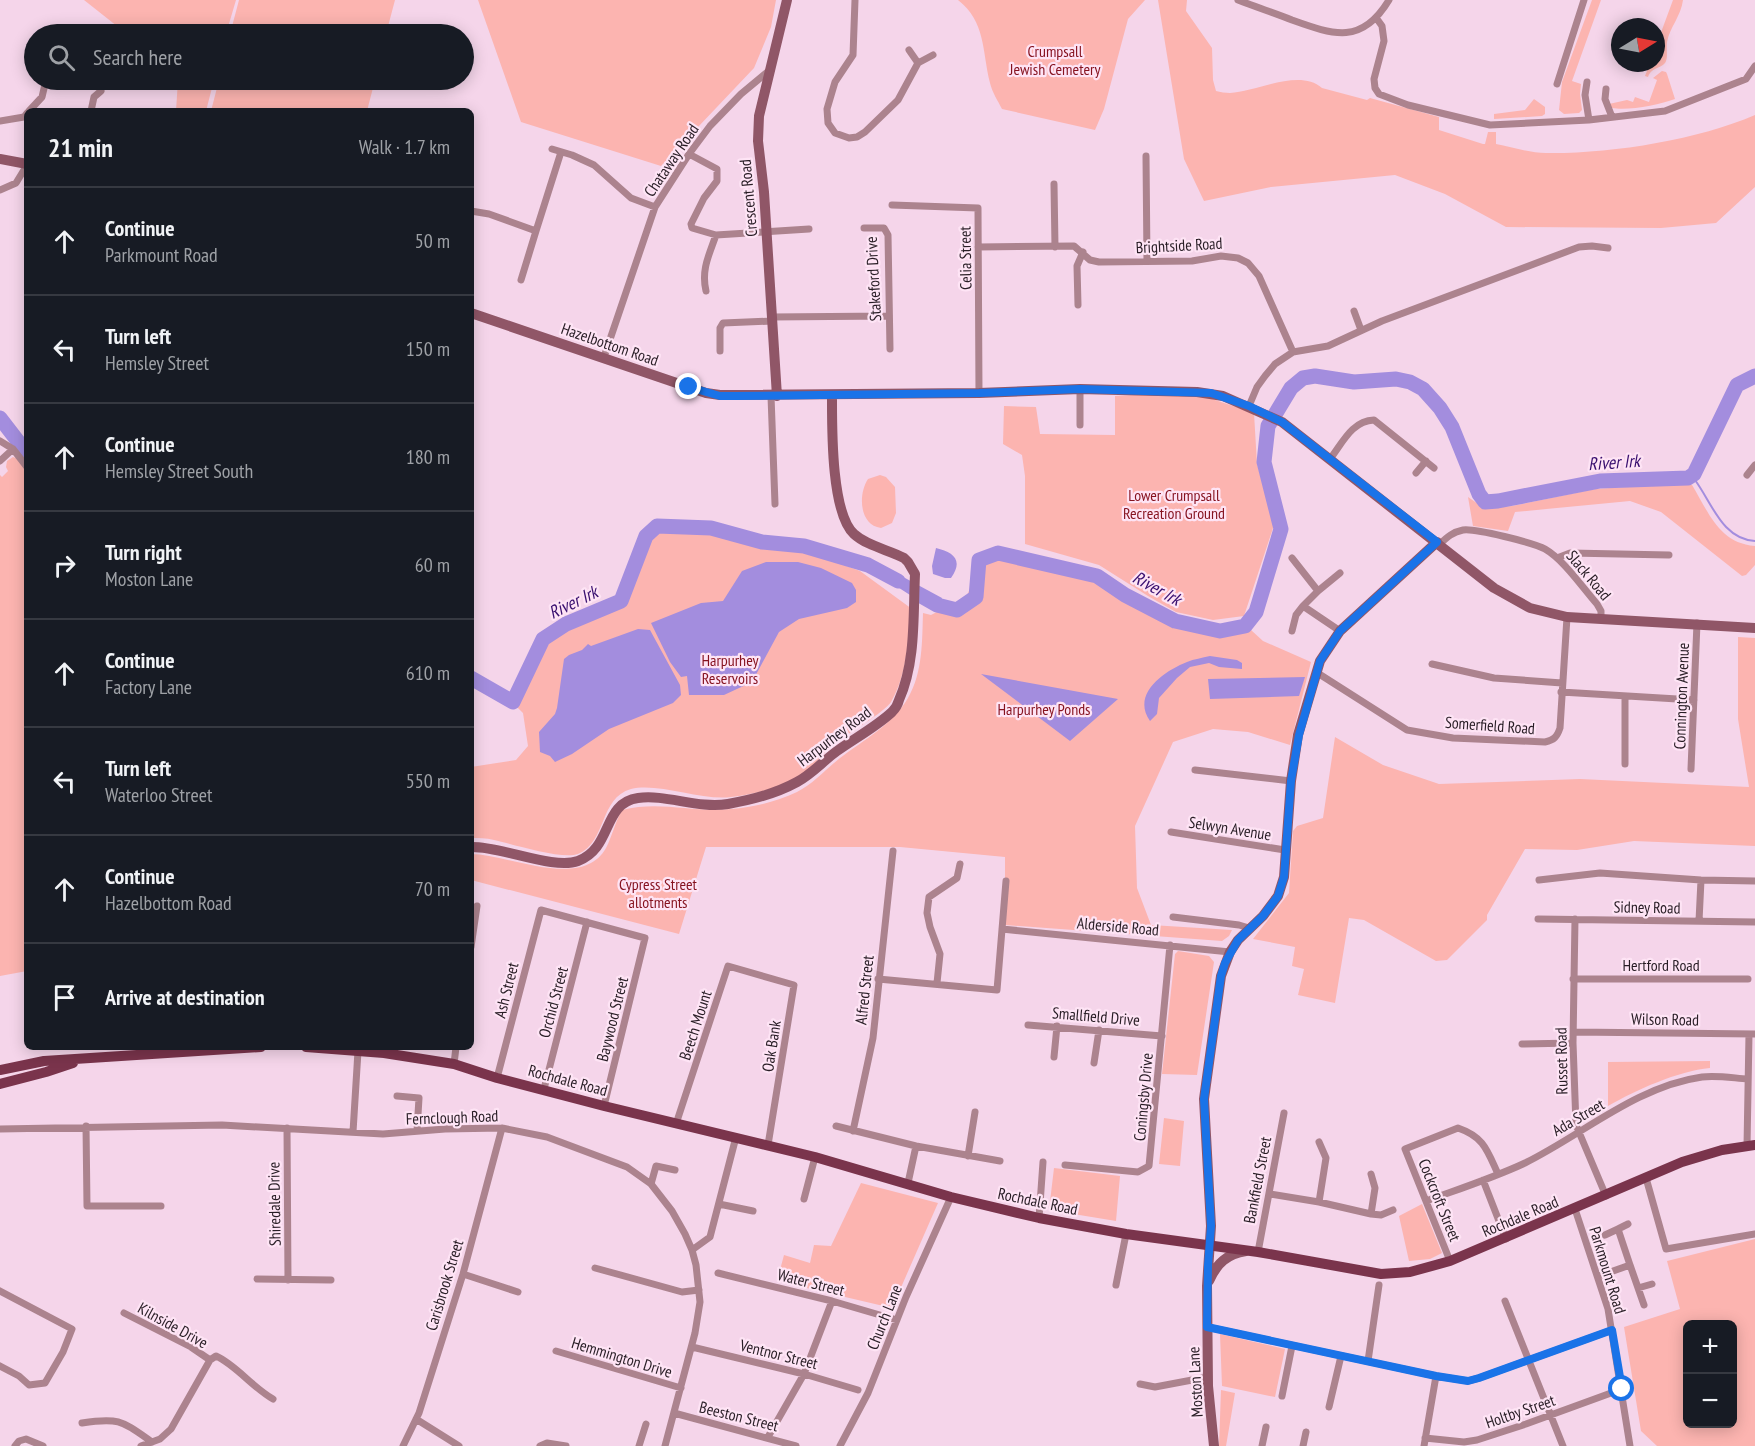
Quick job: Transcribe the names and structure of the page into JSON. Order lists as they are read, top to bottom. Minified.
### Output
{"streets":{"main road":["Rochdale Road"],"street":["Chataway Road","Crescent Road","Brightside Road","Celia Street","Stakeford Drive","Hazelbottom Road","Slack Road","Connington Avenue","Somerfield Road","Harpurhey Road","Selwyn Avenue","Sidney Road","Alderside Road","Hertford Road","Ash Street","Alfred Street","Orchid Street","Smallfield Drive","Baywood Street","Wilson Road","Beech Mount","Oak Bank","Russet Road","Coningsby Drive","Fernclough Road","Ada Street","Bankfield Street","Cockcroft Street","Shiredale Drive","Parkmount Road","Water Street","Carisbrook Street","Church Lane","Kilnside Drive","Ventnor Street","Hemmington Drive","Moston Lane","Holtby Street","Beeston Street"]},"crossings":[["Chataway Road","Crescent Road"],["Chataway Road","Hazelbottom Road"],["Crescent Road","Hazelbottom Road"],["Brightside Road","Celia Street"],["Celia Street","Hazelbottom Road"],["Hazelbottom Road","Slack Road"],["Hazelbottom Road","Somerfield Road"],["Hazelbottom Road","Harpurhey Road"],["Hazelbottom Road","Moston Lane"],["Slack Road","Connington Avenue"],["Slack Road","Moston Lane"],["Somerfield Road","Moston Lane"],["Selwyn Avenue","Moston Lane"],["Sidney Road","Russet Road"],["Alderside Road","Coningsby Drive"],["Alderside Road","Moston Lane"],["Hertford Road","Russet Road"],["Ash Street","Orchid Street"],["Ash Street","Baywood Street"],["Ash Street","Rochdale Road"],["Orchid Street","Baywood Street"],["Orchid Street","Rochdale Road"],["Smallfield Drive","Coningsby Drive"],["Baywood Street","Rochdale Road"],["Wilson Road","Russet Road"],["Beech Mount","Oak Bank"],["Beech Mount","Rochdale Road"],["Oak Bank","Rochdale Road"],["Russet Road","Rochdale Road"],["Russet Road","Ada Street"],["Rochdale Road","Bankfield Street"],["Rochdale Road","Cockcroft Street"],["Rochdale Road","Parkmount Road"],["Rochdale Road","Church Lane"],["Rochdale Road","Moston Lane"],["Fernclough Road","Shiredale Drive"],["Fernclough Road","Carisbrook Street"],["Fernclough Road","Ventnor Street"],["Fernclough Road","Hemmington Drive"],["Fernclough Road","Beeston Street"],["Ada Street","Cockcroft Street"],["Parkmount Road","Holtby Street"],["Water Street","Church Lane"]],"water":["River Irk"],"parks":["Crumpsall Jewish Cemetery","Lower Crumpsall Recreation Ground","Harpurhey Reservoirs","Harpurhey Ponds","Cypress Street allotments"],"north":"right","page":{"search":"Search here","heading":["21 min","Walk · 1.7 km"],"list":[["Continue","Parkmount Road","50 m"],["Turn left","Hemsley Street","150 m"],["Continue","Hemsley Street South","180 m"],["Turn right","Moston Lane","60 m"],["Continue","Factory Lane","610 m"],["Turn left","Waterloo Street","550 m"],["Continue","Hazelbottom Road","70 m"],"Arrive at destination"],"map_buttons":["+","−"]}}
